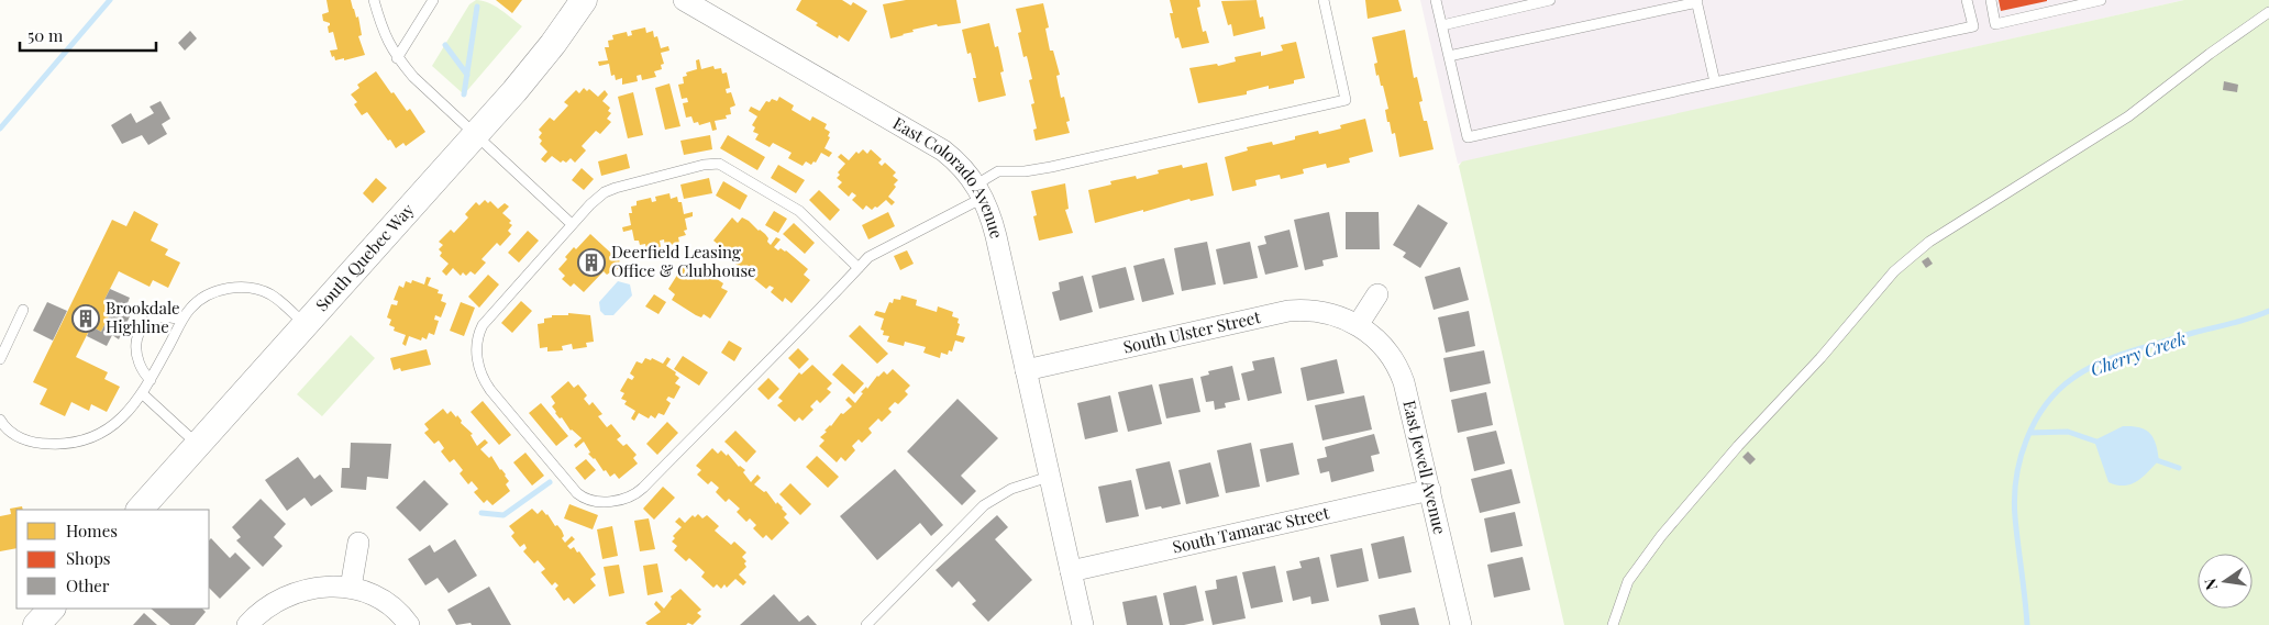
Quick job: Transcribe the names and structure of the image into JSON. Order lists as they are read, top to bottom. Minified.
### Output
{"streets":{"street":["East Colorado Avenue","South Quebec Way","South Ulster Street","East Jewell Avenue","South Tamarac Street"]},"crossings":[["East Colorado Avenue","South Ulster Street"],["East Colorado Avenue","South Tamarac Street"],["South Ulster Street","East Jewell Avenue"],["East Jewell Avenue","South Tamarac Street"]],"water":["Cherry Creek"],"places":{"building":["Deerfield Leasing Office & Clubhouse","Brookdale Highline"]},"legend":["Homes","Shops","Other"],"scale_bar":"50 m","north":"left"}
